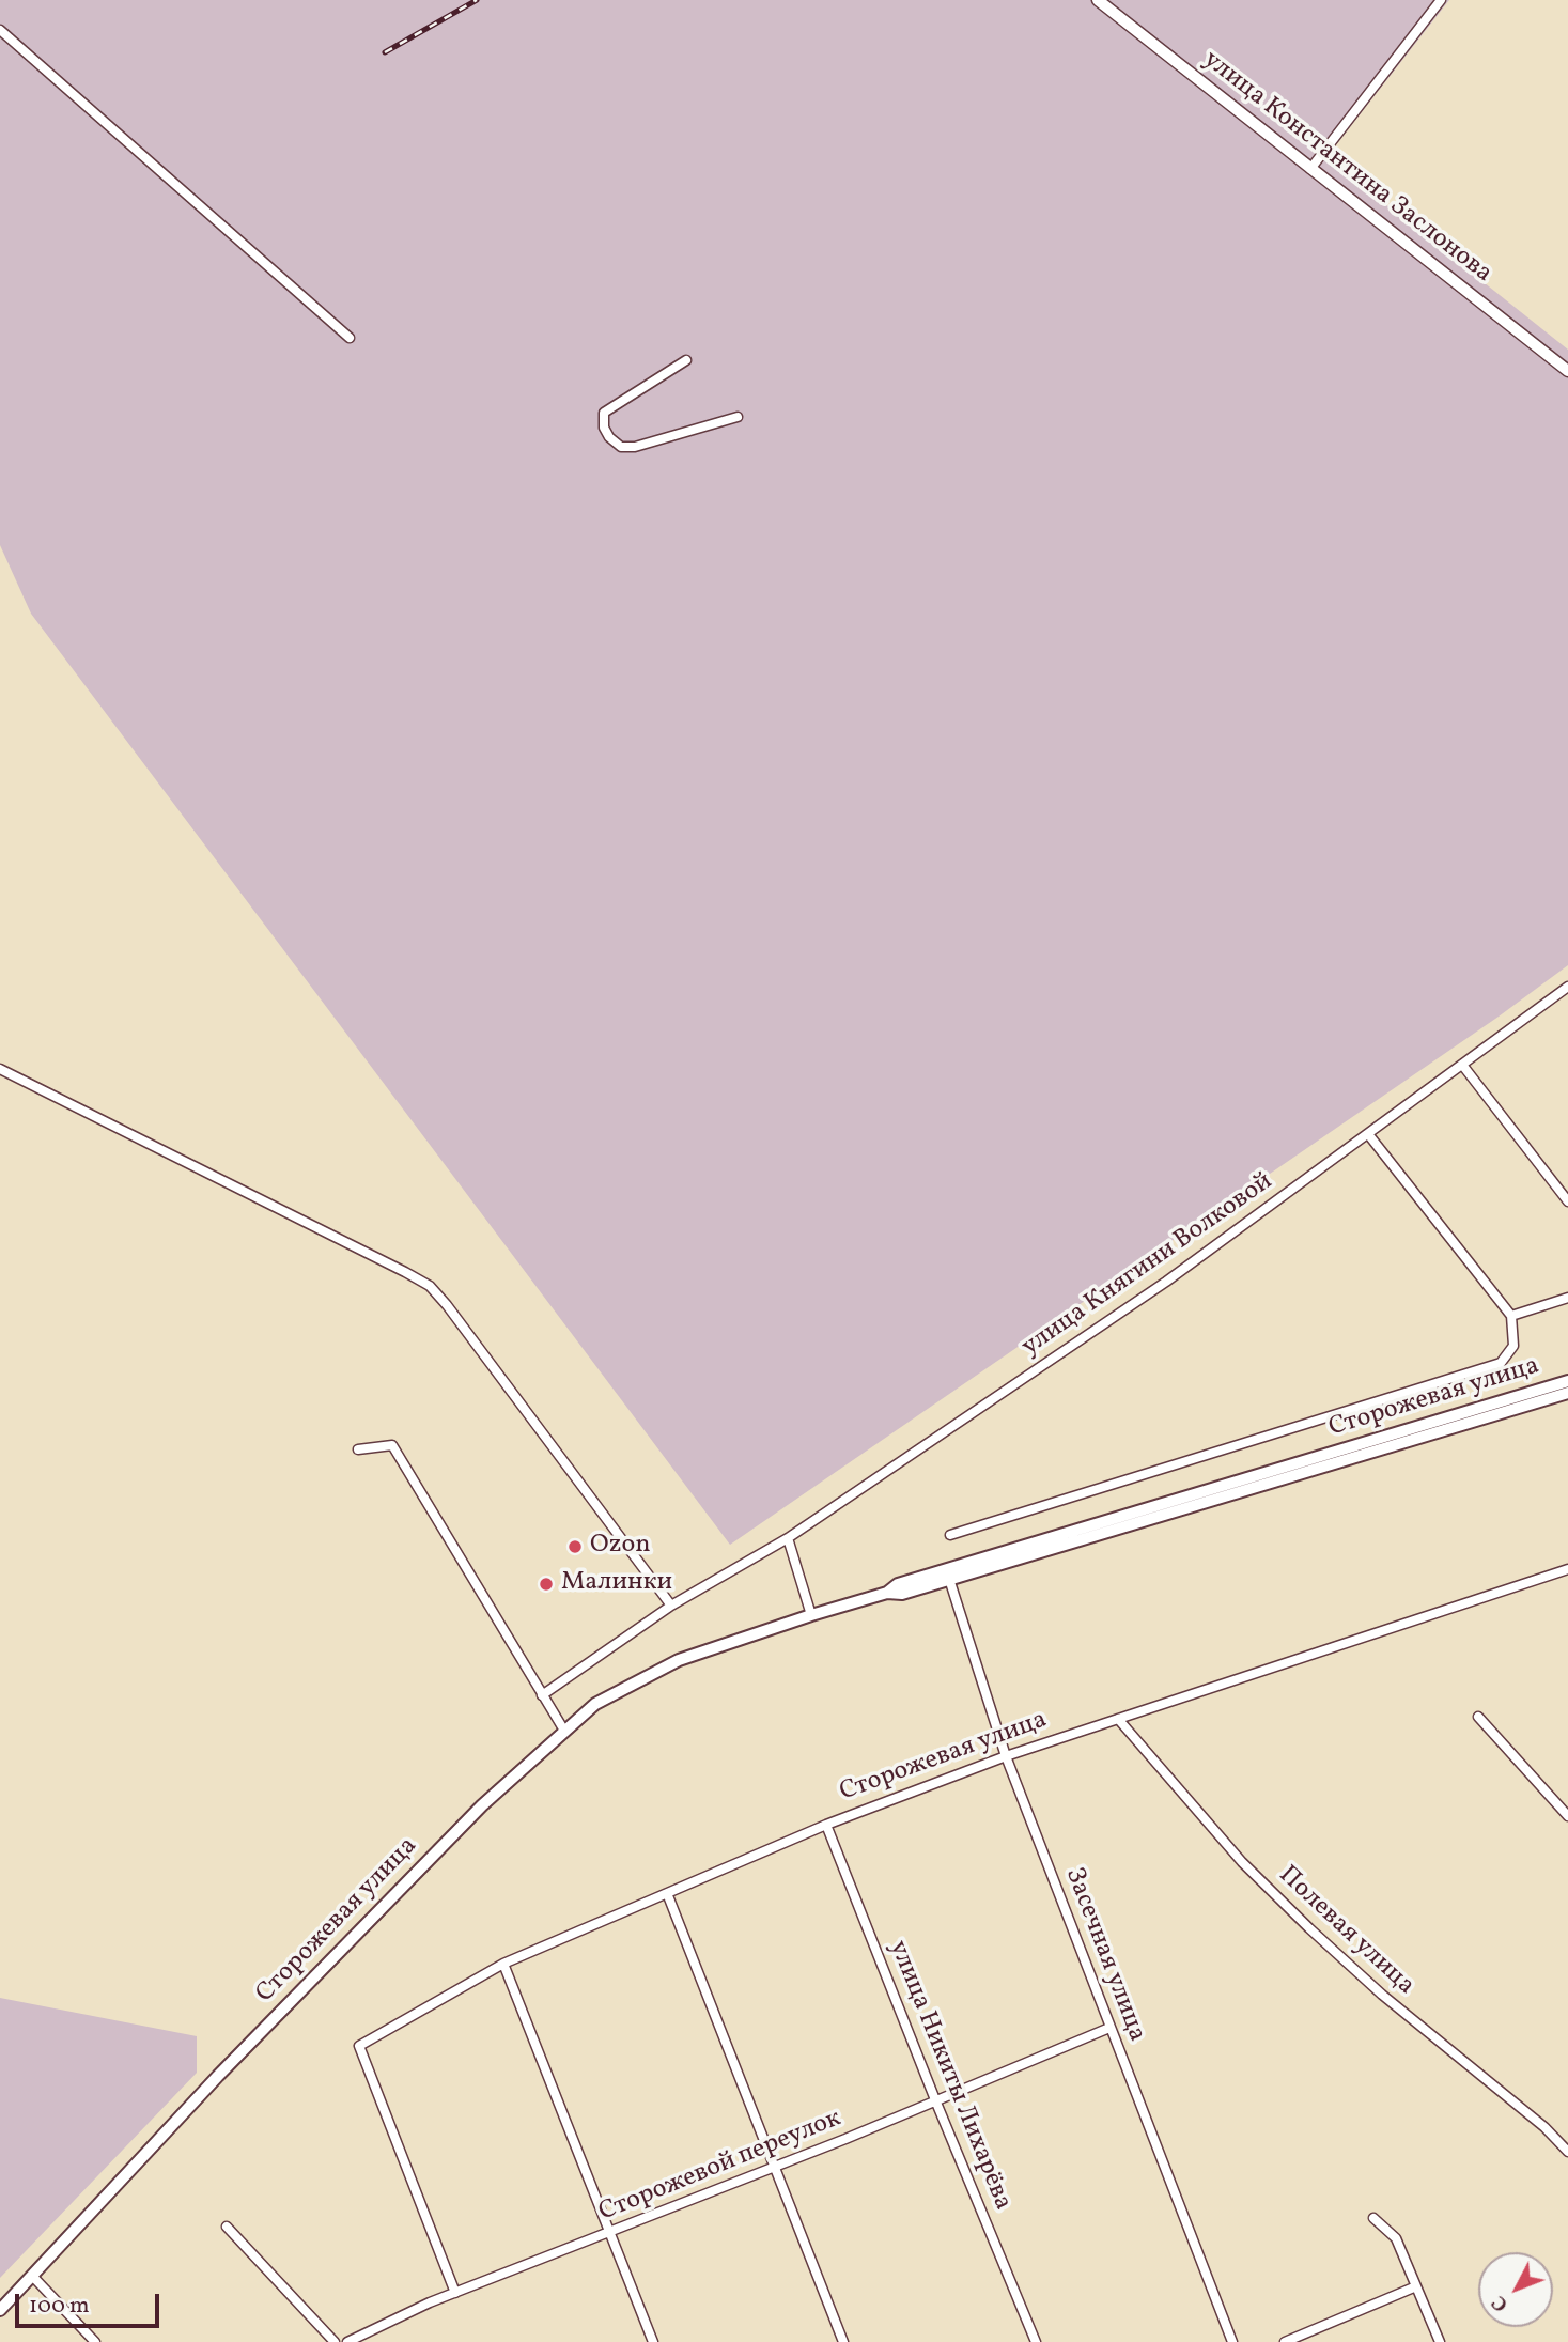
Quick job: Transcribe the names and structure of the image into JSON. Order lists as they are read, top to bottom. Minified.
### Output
{"streets":{"main road":["Сторожевая улица"],"street":["улица Константина Заслонова","улица Княгини Волковой","Полевая улица","Засечная улица","улица Никиты Лихарёва","Сторожевой переулок"]},"crossings":[["Сторожевая улица","Полевая улица"],["Сторожевая улица","Засечная улица"],["Сторожевая улица","улица Никиты Лихарёва"],["Сторожевая улица","Сторожевой переулок"],["Засечная улица","Сторожевой переулок"],["улица Никиты Лихарёва","Сторожевой переулок"]],"places":["Ozon","Малинки"],"scale_bar":"100 m","north":"bottom left"}
